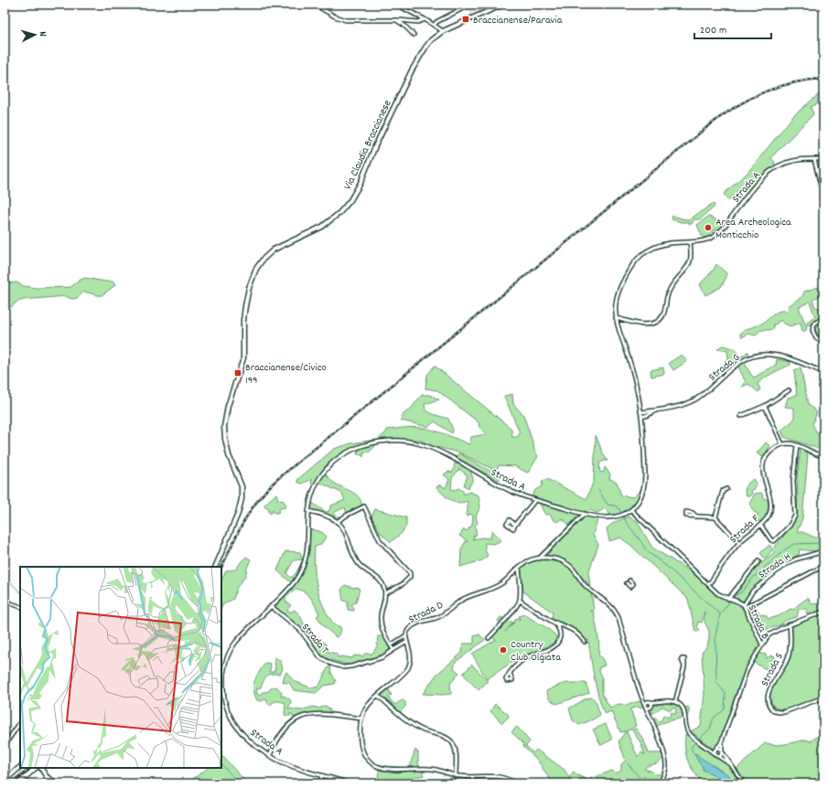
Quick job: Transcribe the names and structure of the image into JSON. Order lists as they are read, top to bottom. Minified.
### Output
{"streets":{"main road":["Via Claudia Braccianese"],"street":["Strada A","Strada G","Strada F","Strada H","Strada D","Strada B","Strada T","Strada S"]},"crossings":[["Strada A","Strada G"],["Strada A","Strada D"],["Strada A","Strada B"],["Strada A","Strada T"],["Strada F","Strada B"],["Strada H","Strada B"],["Strada D","Strada T"]],"places":{"transit":["Braccianense/Paravia","Braccianense/Civico 199"],"other":["Area Archeologica Monticchio","Country Club Olgiata"]},"scale_bar":"200 m","north":"right"}
